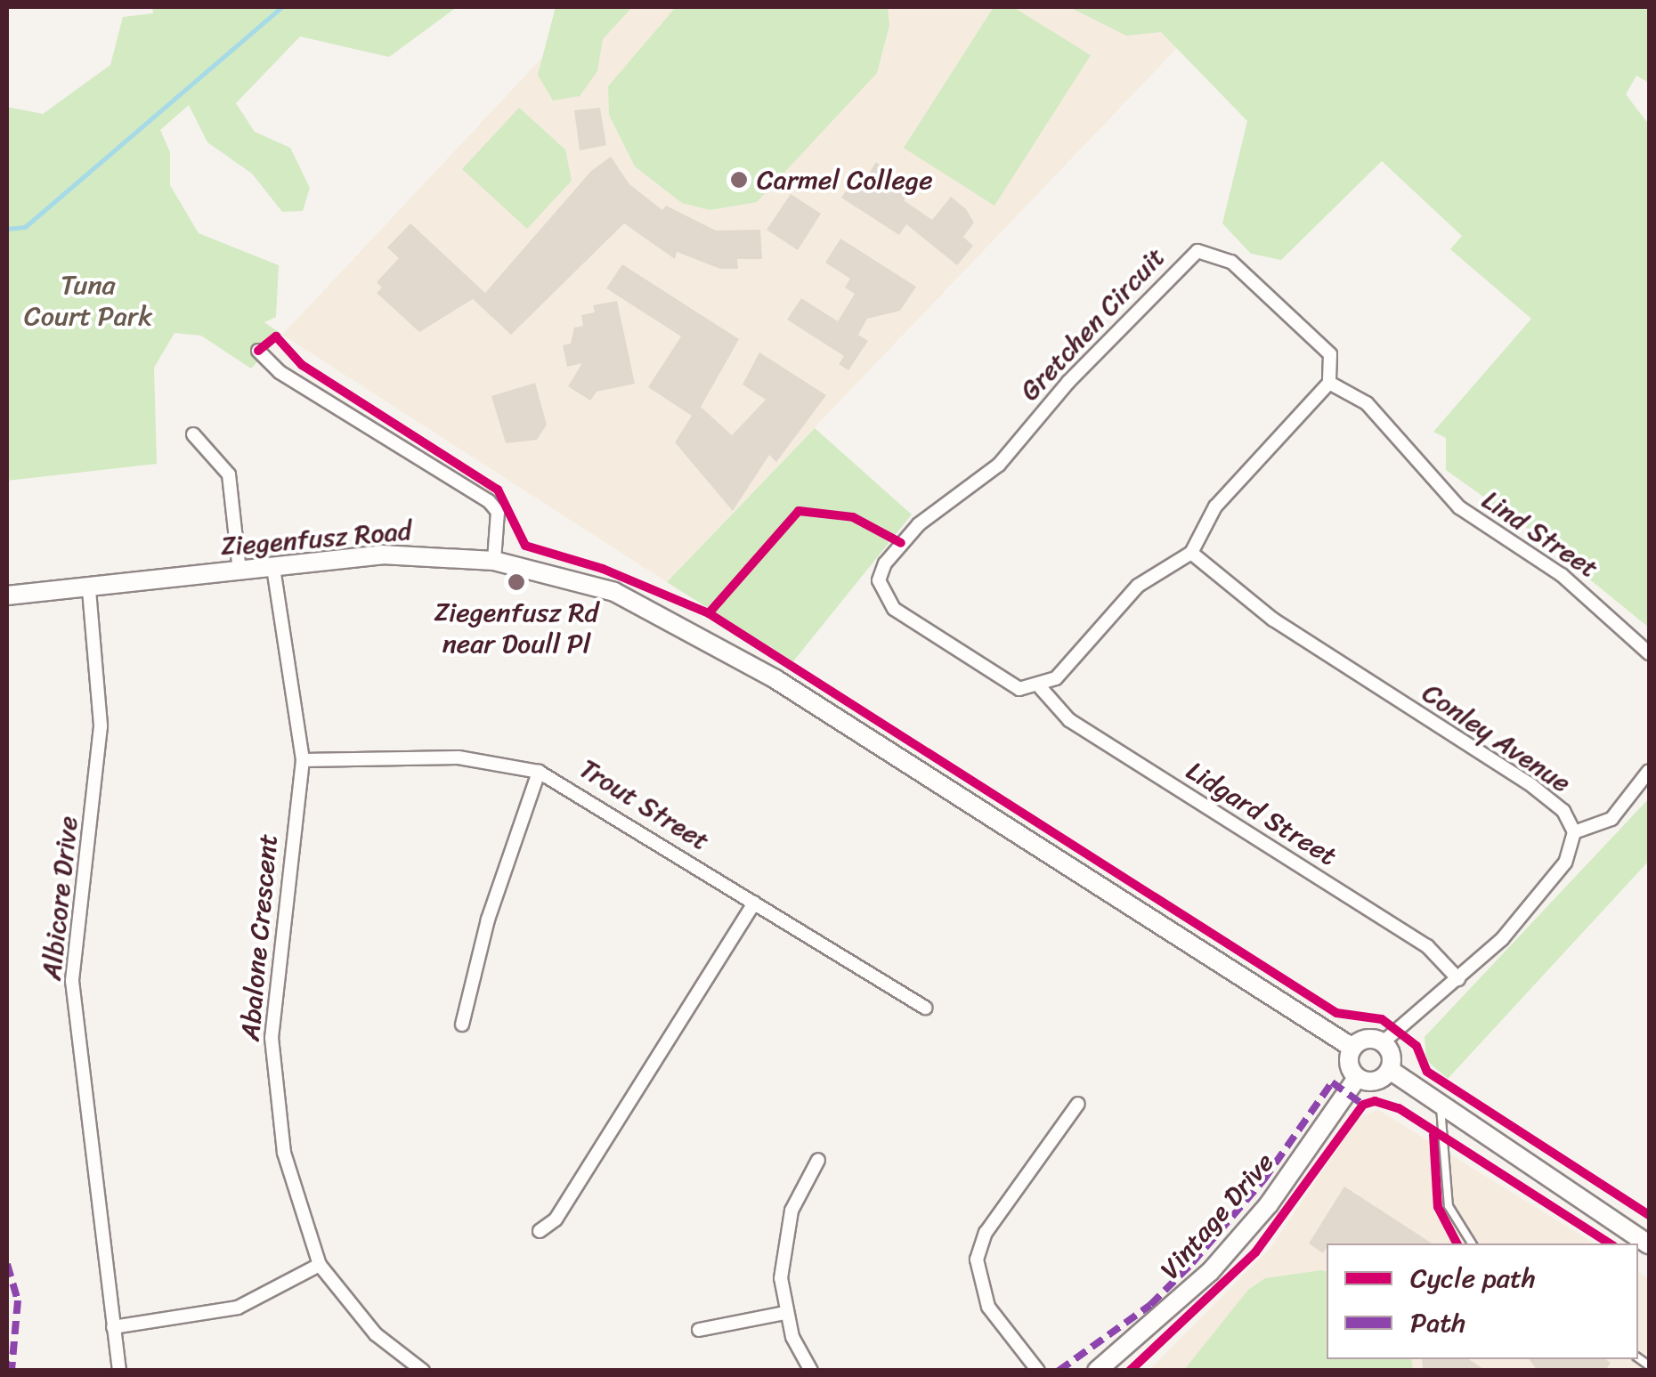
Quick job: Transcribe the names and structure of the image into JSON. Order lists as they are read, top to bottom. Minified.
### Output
{"streets":{"street":["Gretchen Circuit","Lind Street","Ziegenfusz Road","Conley Avenue","Trout Street","Lidgard Street","Albicore Drive","Abalone Crescent","Vintage Drive"]},"crossings":[["Gretchen Circuit","Lind Street"],["Gretchen Circuit","Lidgard Street"],["Ziegenfusz Road","Conley Avenue"],["Ziegenfusz Road","Albicore Drive"],["Ziegenfusz Road","Abalone Crescent"],["Ziegenfusz Road","Vintage Drive"],["Conley Avenue","Lidgard Street"],["Conley Avenue","Vintage Drive"],["Trout Street","Abalone Crescent"]],"parks":["Tuna Court Park"],"places":["Carmel College","Ziegenfusz Rd near Doull Pl"],"legend":["Cycle path","Path"]}
